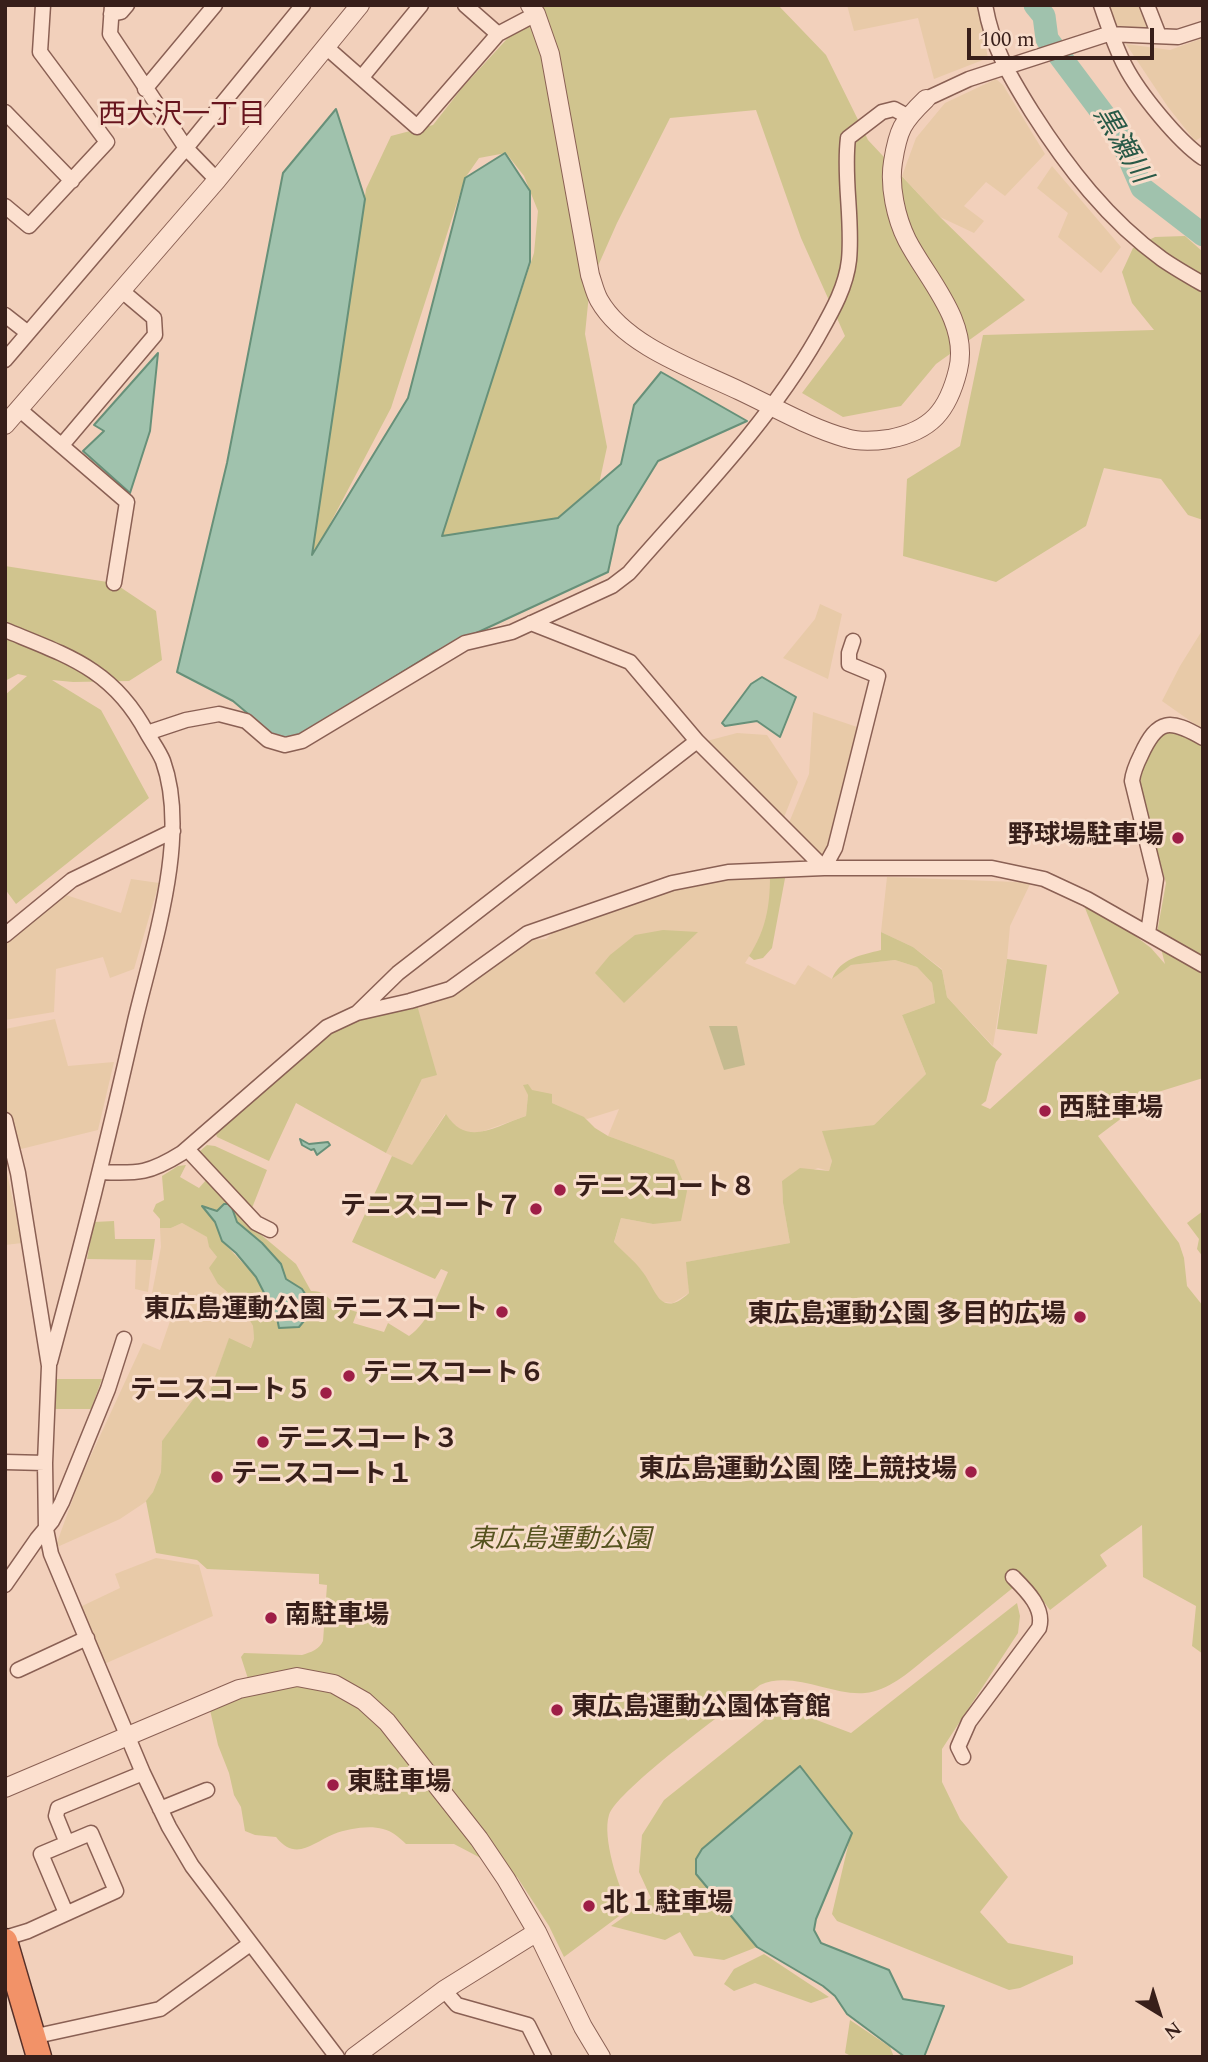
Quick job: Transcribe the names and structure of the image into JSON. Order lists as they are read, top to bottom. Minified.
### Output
{"districts":["西大沢一丁目"],"water":["黒瀬川"],"parks":["東広島運動公園"],"places":["野球場駐車場","西駐車場","テニスコート８","テニスコート７","東広島運動公園 テニスコート","東広島運動公園 多目的広場","テニスコート６","テニスコート５","テニスコート３","東広島運動公園 陸上競技場","テニスコート１","南駐車場","東広島運動公園体育館","東駐車場","北１駐車場"],"scale_bar":"100 m","north":"bottom right"}
